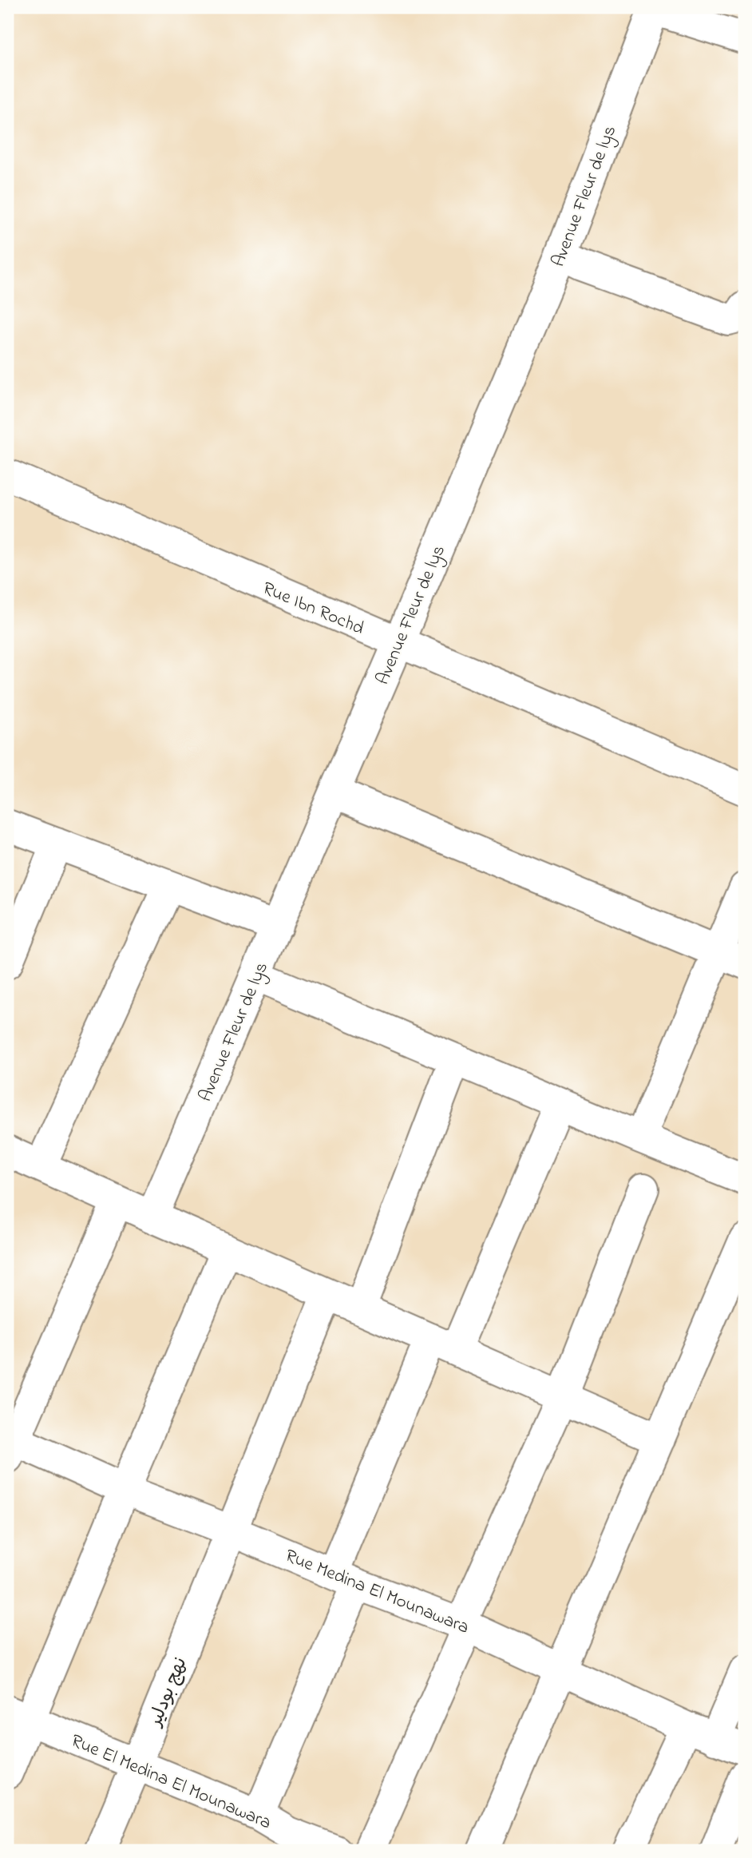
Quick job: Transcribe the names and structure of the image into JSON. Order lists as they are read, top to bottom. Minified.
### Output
{"streets":{"street":["Avenue Fleur de lys","Rue Ibn Rochd","Rue Medina El Mounawara","نهج بودلير","Rue El Medina El Mounawara"]},"crossings":[["Avenue Fleur de lys","Rue Ibn Rochd"],["Rue Medina El Mounawara","نهج بودلير"],["نهج بودلير","Rue El Medina El Mounawara"]]}
